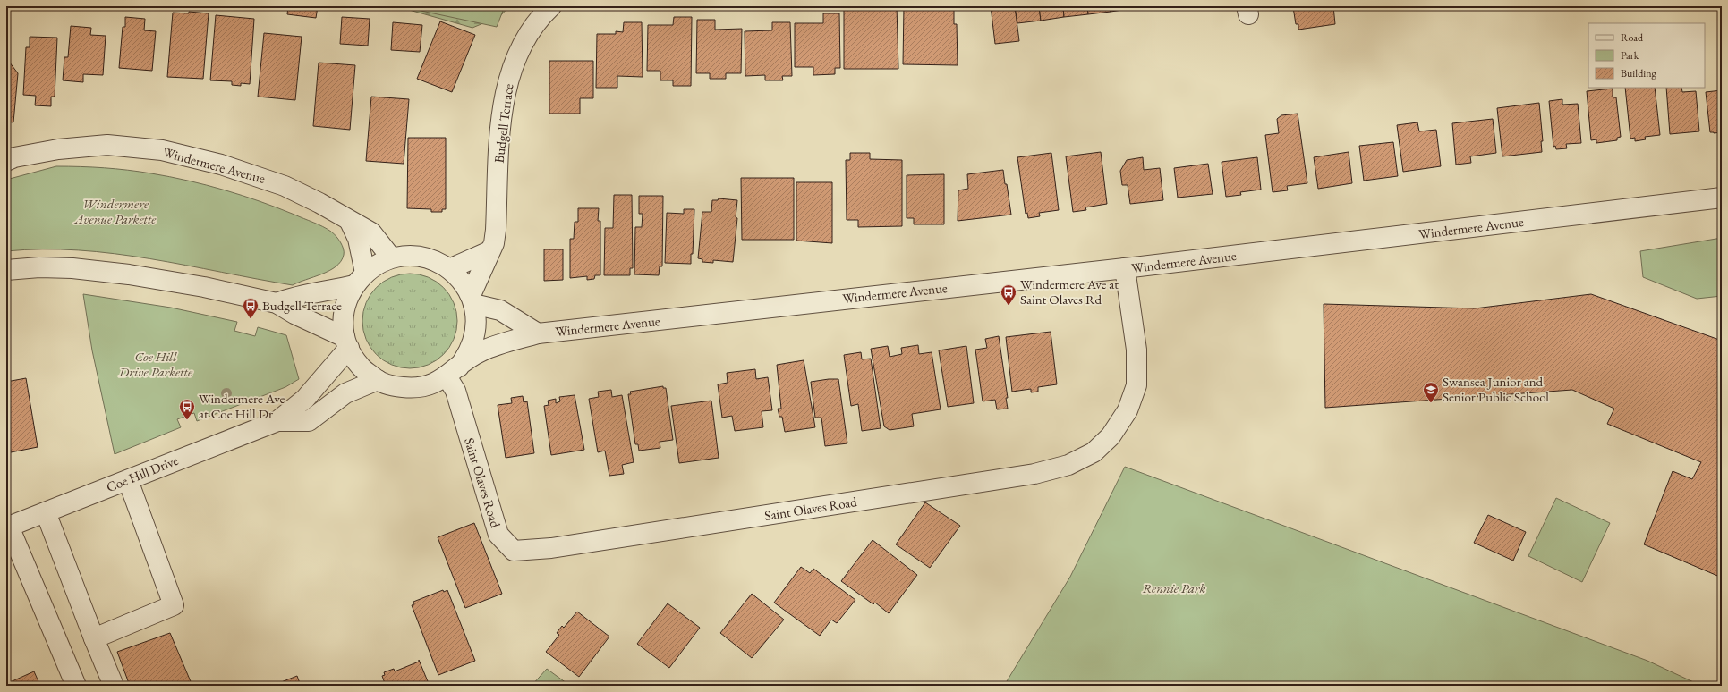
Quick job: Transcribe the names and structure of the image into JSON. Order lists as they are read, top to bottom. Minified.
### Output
{"streets":{"street":["Budgell Terrace","Windermere Avenue","Coe Hill Drive","Saint Olaves Road"]},"crossings":[["Budgell Terrace","Windermere Avenue"],["Windermere Avenue","Coe Hill Drive"],["Windermere Avenue","Saint Olaves Road"]],"parks":["Windermere Avenue Parkette","Coe Hill Drive Parkette","Rennie Park"],"places":{"bus stop":["Windermere Ave at Saint Olaves Rd","Budgell Terrace","Windermere Ave at Coe Hill Dr"],"school or university":["Swansea Junior and Senior Public School"]},"legend":["Road","Park","Building"]}
